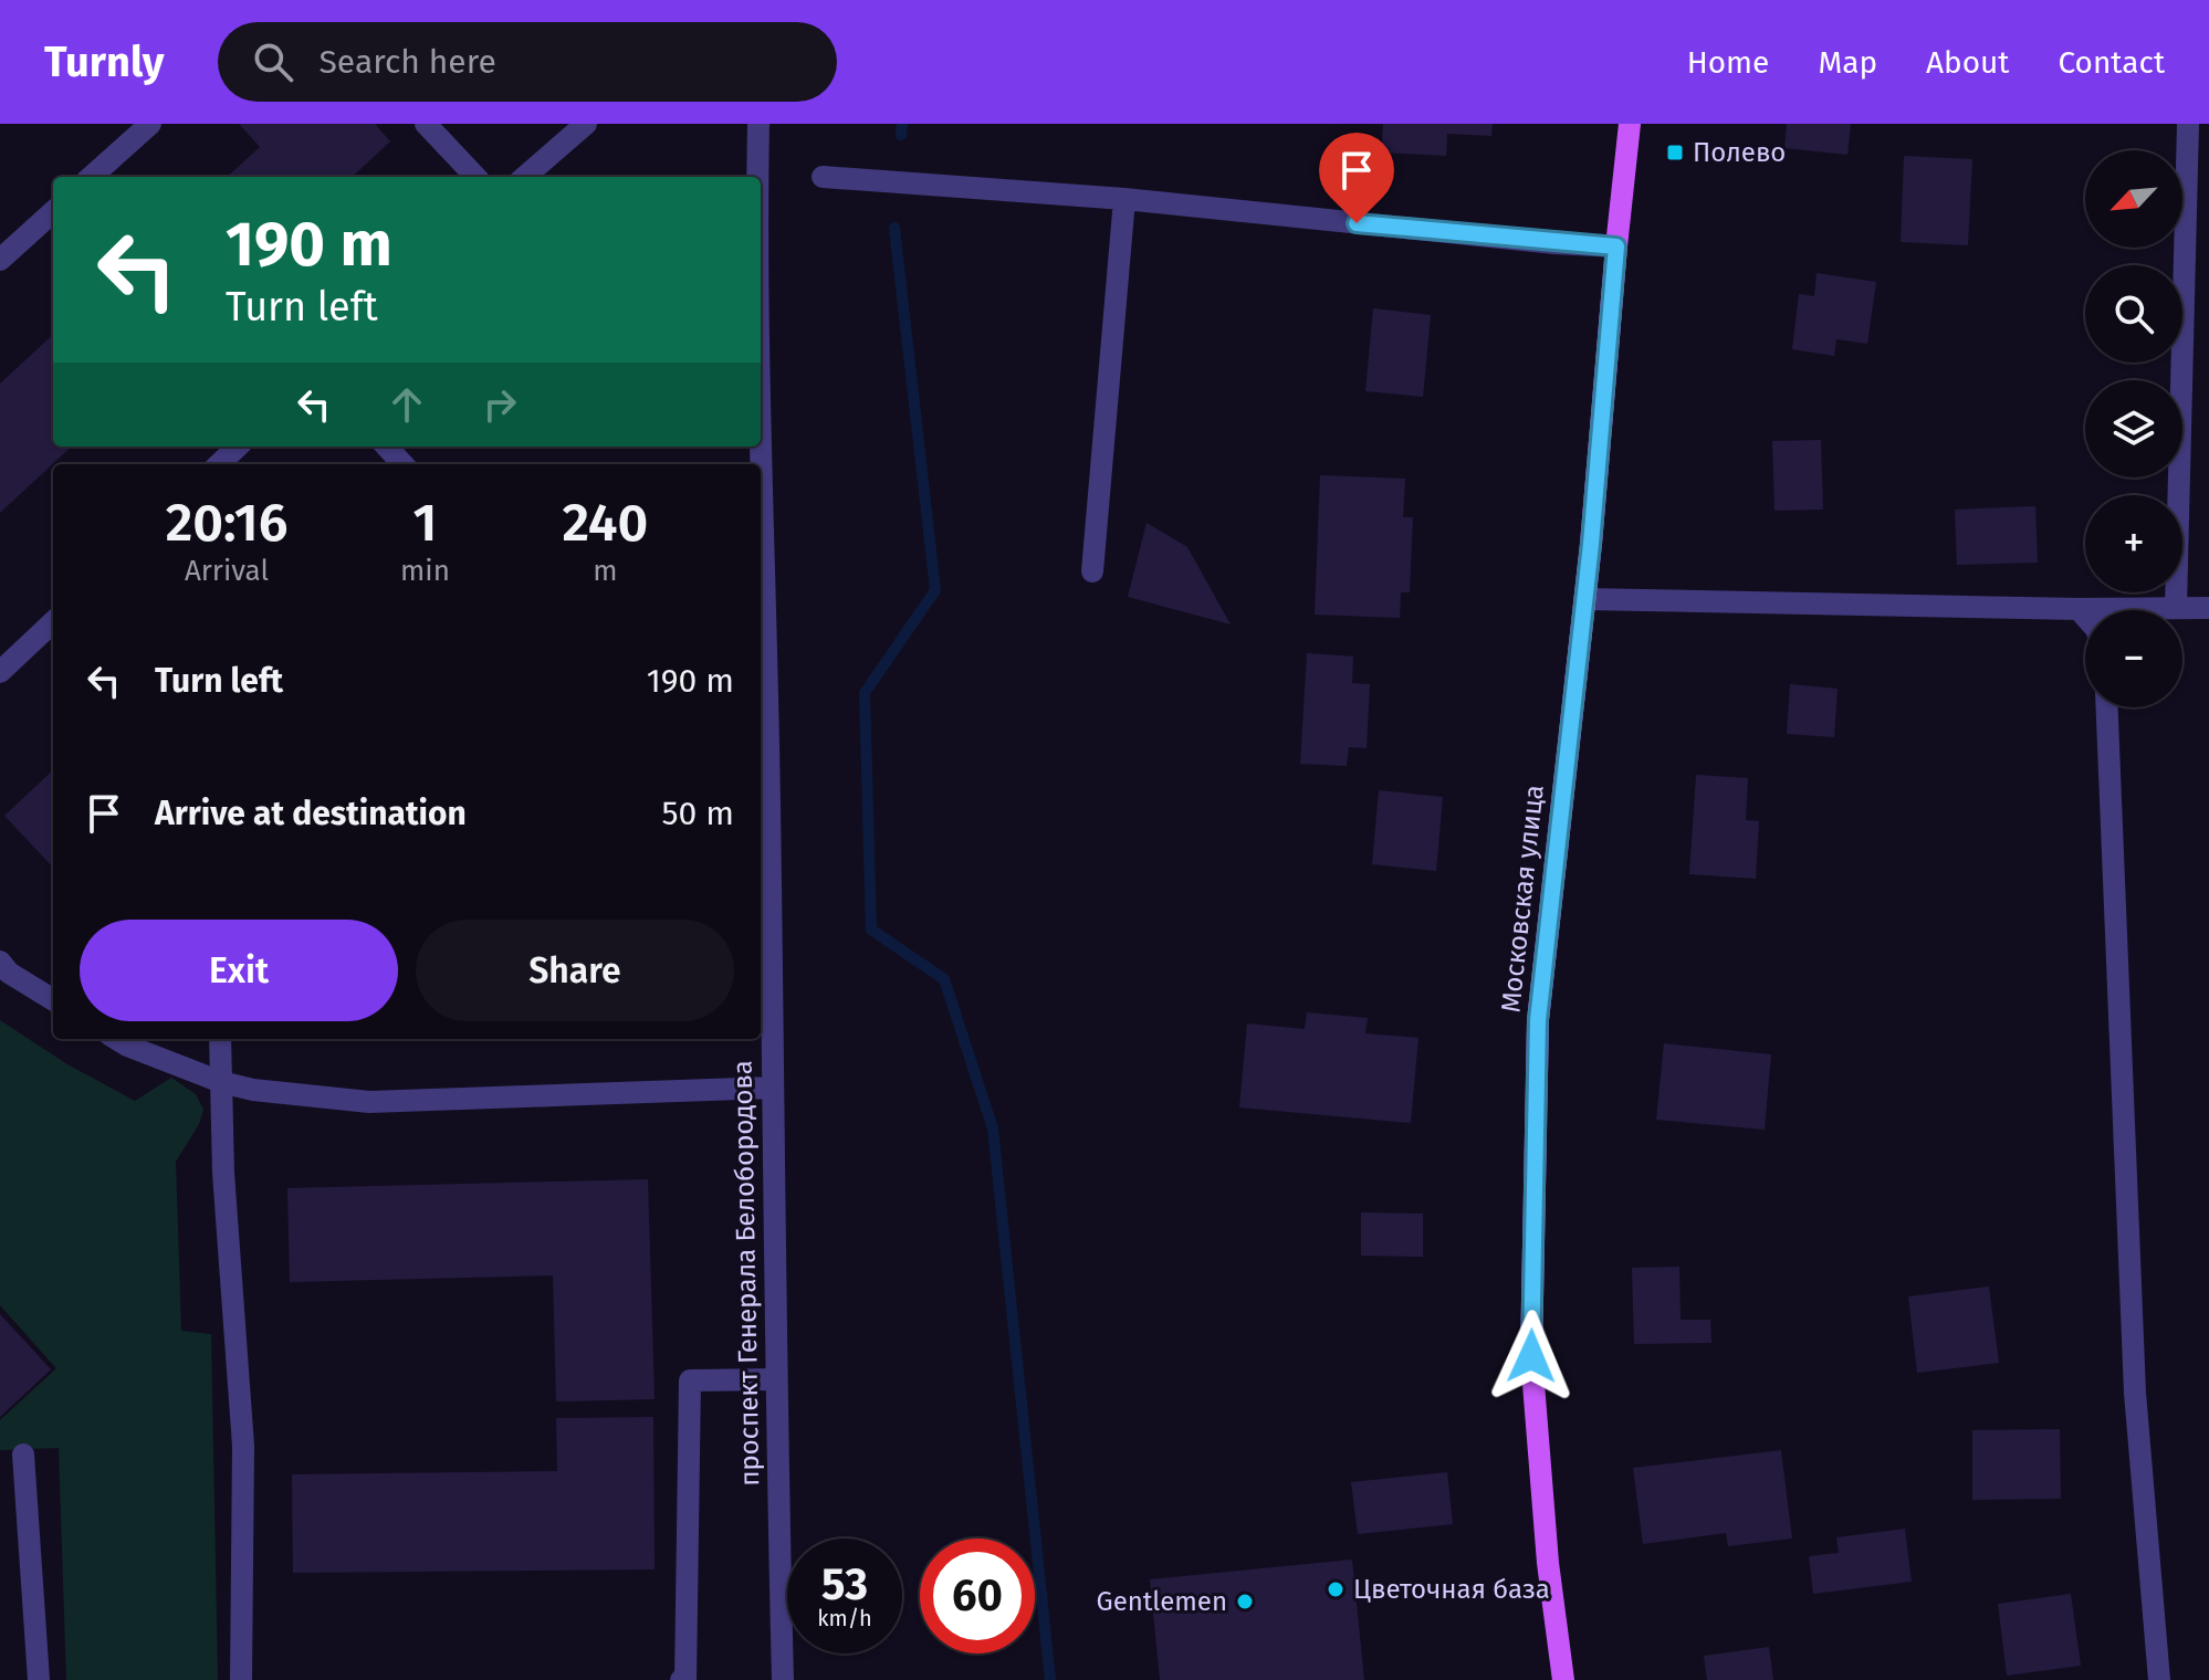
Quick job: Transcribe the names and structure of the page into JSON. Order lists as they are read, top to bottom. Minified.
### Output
{"streets":{"main road":["Московская улица"],"street":["проспект Генерала Белобородова"]},"places":{"transit":["Полево"],"other":["Цветочная база","Gentlemen"]},"north":"bottom left","page":{"header":"Turnly","search":"Search here","nav":["Home","Map","About","Contact"],"map_buttons":["+","−"],"turn":["190 m","Turn left"],"eta":["20:16","Arrival","1","min","240","m"],"list":[{"name":"Turn left","value":"190 m"},{"name":"Arrive at destination","value":"50 m"}],"buttons":["Exit","Share"],"speed":"53 km/h","limit":"60"}}
